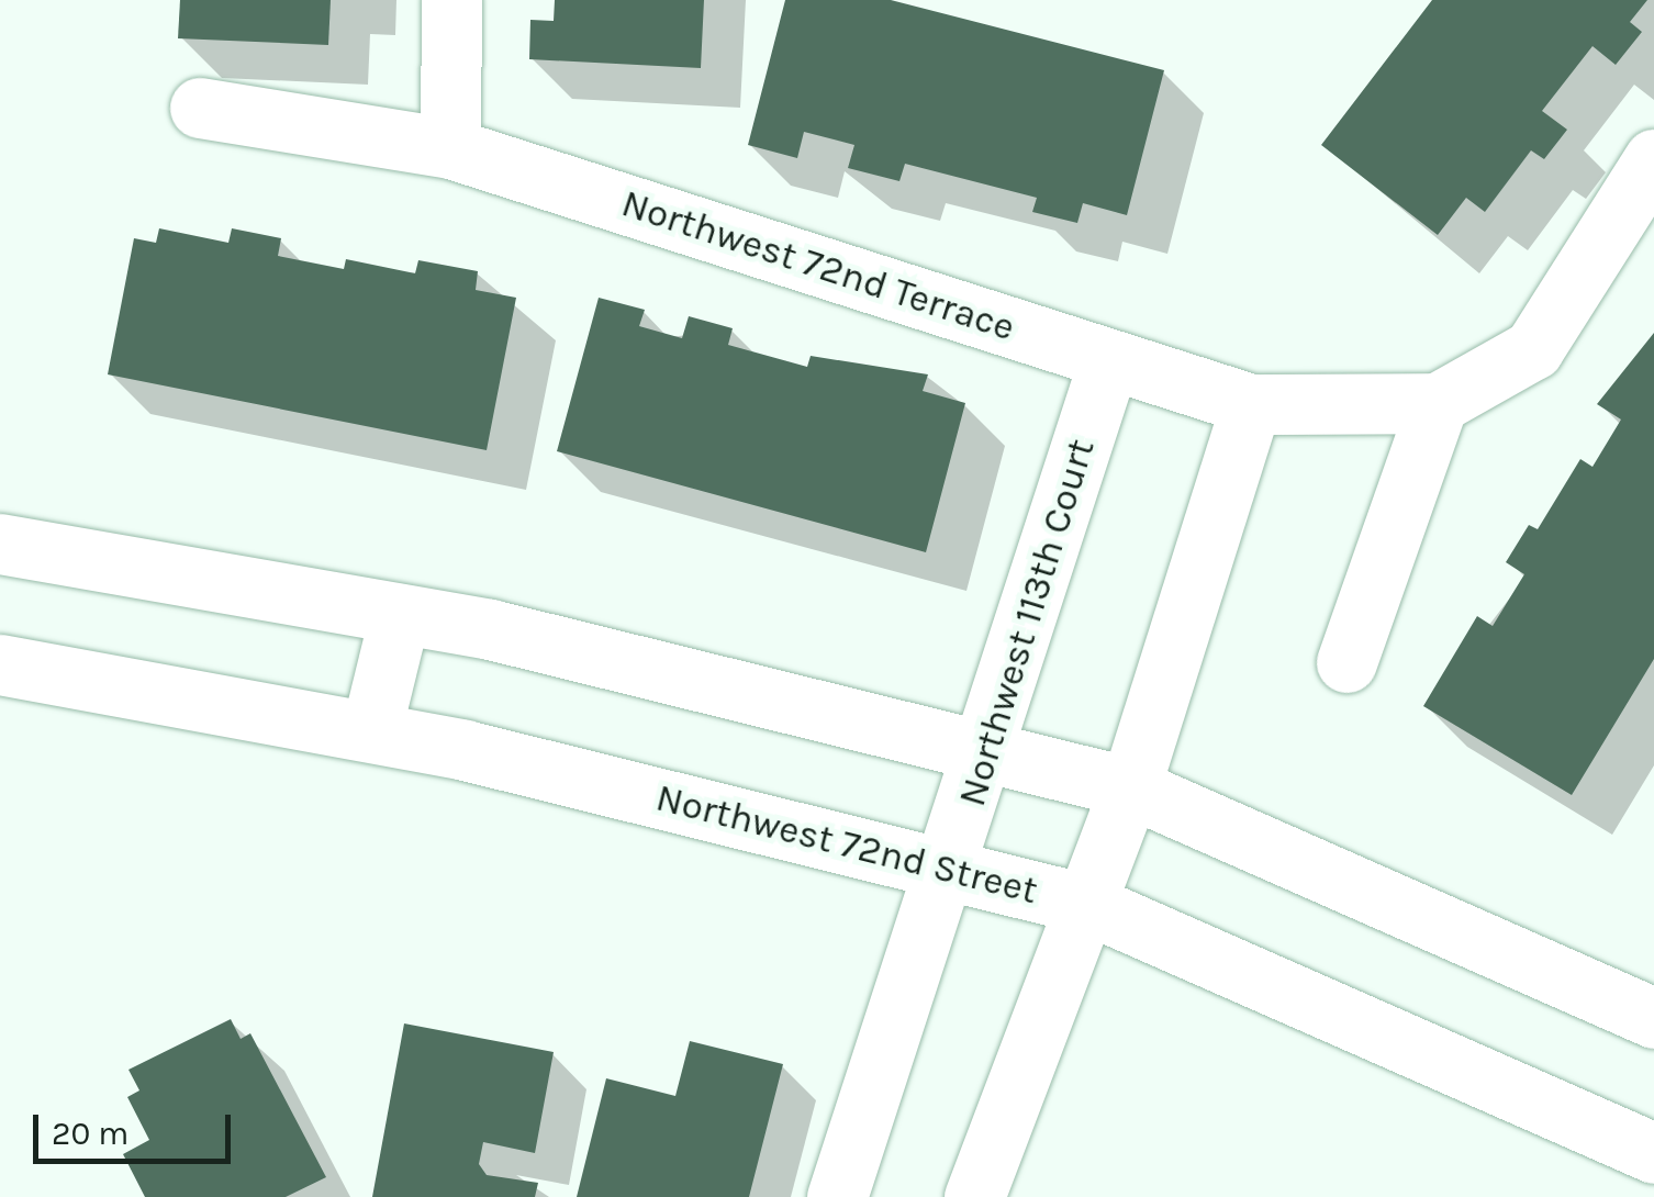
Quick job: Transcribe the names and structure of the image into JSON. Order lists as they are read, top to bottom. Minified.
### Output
{"streets":{"street":["Northwest 72nd Terrace","Northwest 113th Court","Northwest 72nd Street"]},"crossings":[["Northwest 72nd Terrace","Northwest 113th Court"],["Northwest 113th Court","Northwest 72nd Street"]],"scale_bar":"20 m"}
